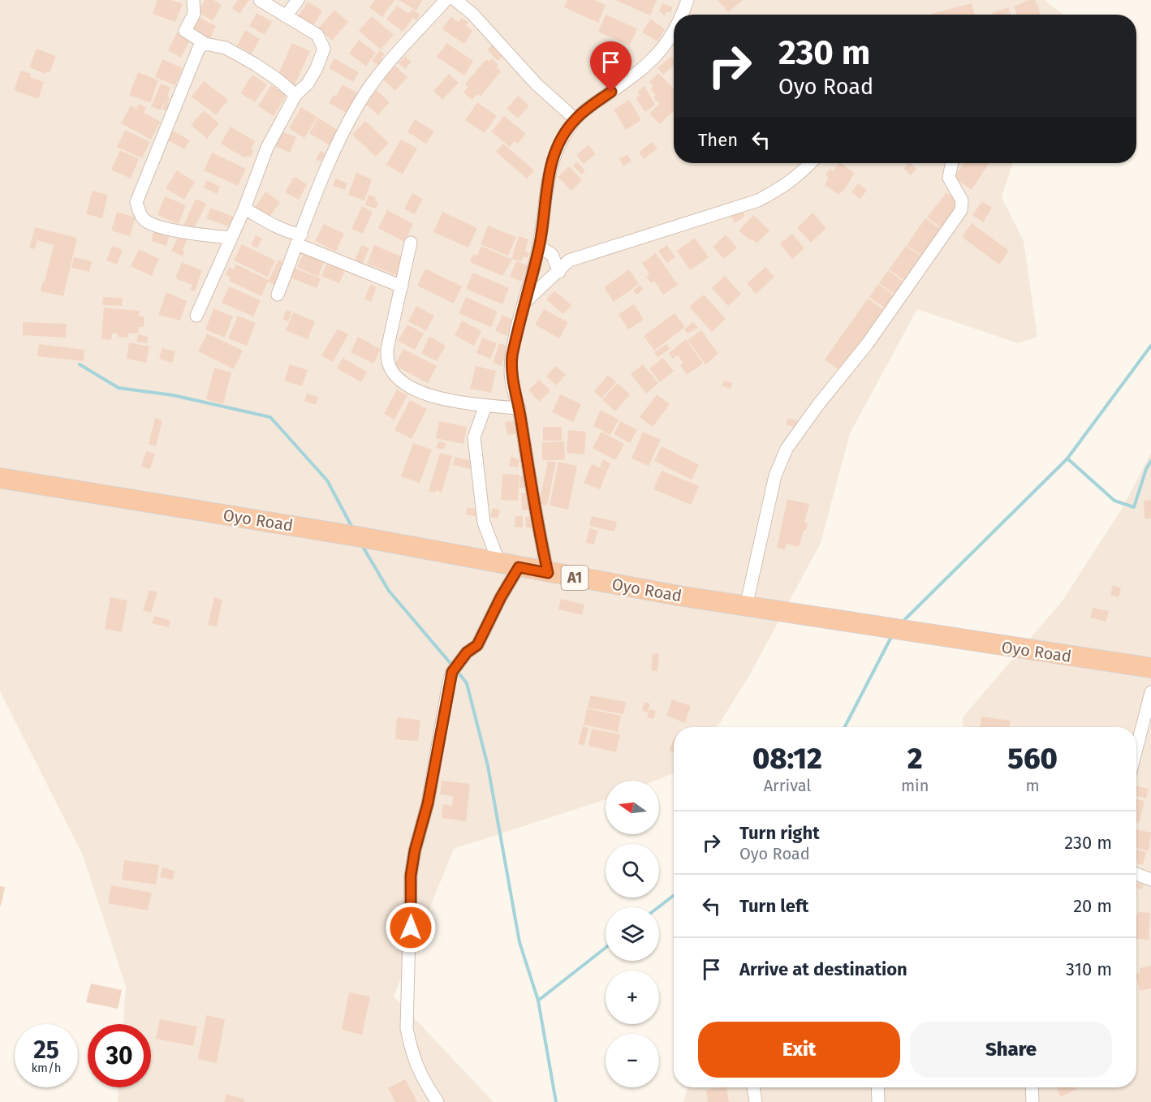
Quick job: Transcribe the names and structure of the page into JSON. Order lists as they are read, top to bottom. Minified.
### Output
{"streets":{"highway":["Oyo Road","A1"]},"north":"left","page":{"turn":["230 m","Oyo Road"],"then":"Then","eta":["08:12","Arrival","2","min","560","m"],"map_buttons":["+","−"],"list":[{"name":"Turn right","note":"Oyo Road","value":"230 m"},{"name":"Turn left","value":"20 m"},{"name":"Arrive at destination","value":"310 m"}],"buttons":["Exit","Share"],"speed":"25 km/h","limit":"30"}}
